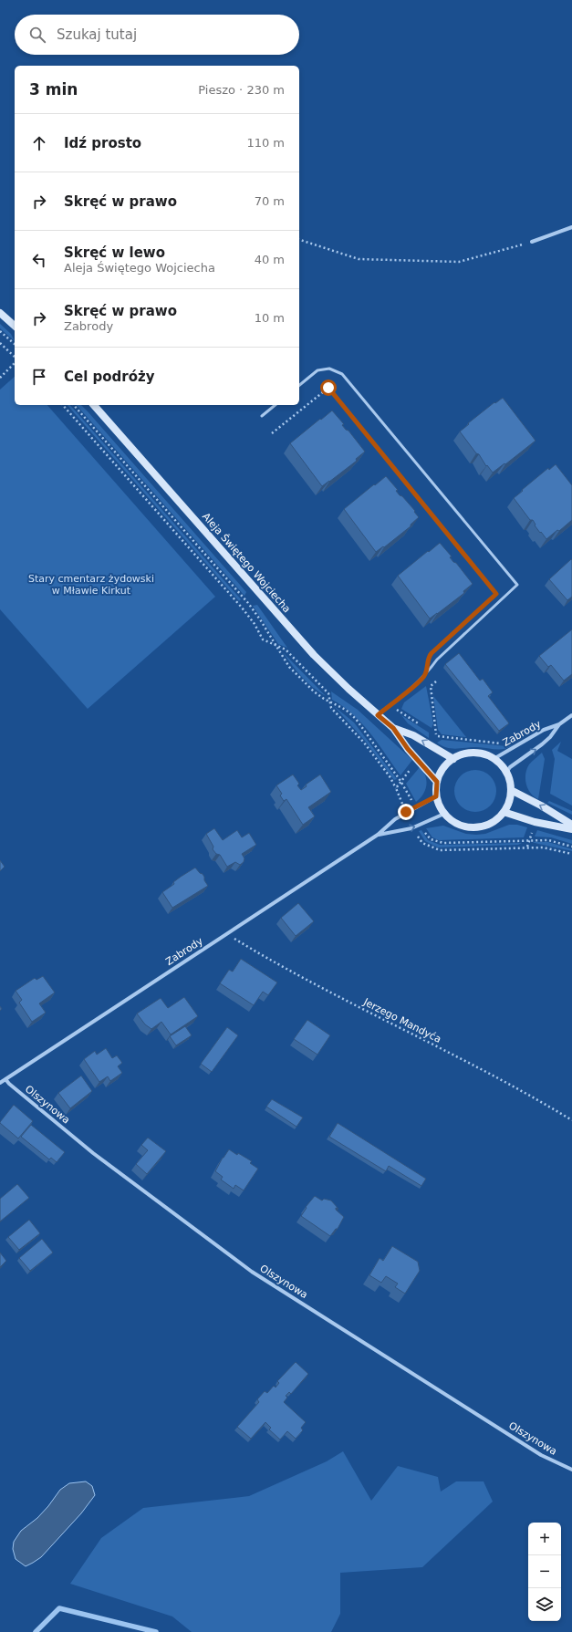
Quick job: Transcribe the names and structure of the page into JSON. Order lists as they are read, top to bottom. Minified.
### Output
{"streets":{"street":["Aleja Świętego Wojciecha","Zabrody","Olszynowa"],"path":["Jerzego Mandyća"]},"crossings":[["Aleja Świętego Wojciecha","Zabrody"],["Zabrody","Jerzego Mandyća"],["Zabrody","Olszynowa"]],"parks":["Stary cmentarz żydowski w Mławie Kirkut"],"page":{"search":"Szukaj tutaj","heading":["3 min","Pieszo · 230 m"],"list":[["Idź prosto","110 m"],["Skręć w prawo","70 m"],["Skręć w lewo","Aleja Świętego Wojciecha","40 m"],["Skręć w prawo","Zabrody","10 m"],"Cel podróży"],"map_buttons":["+","−"]}}
